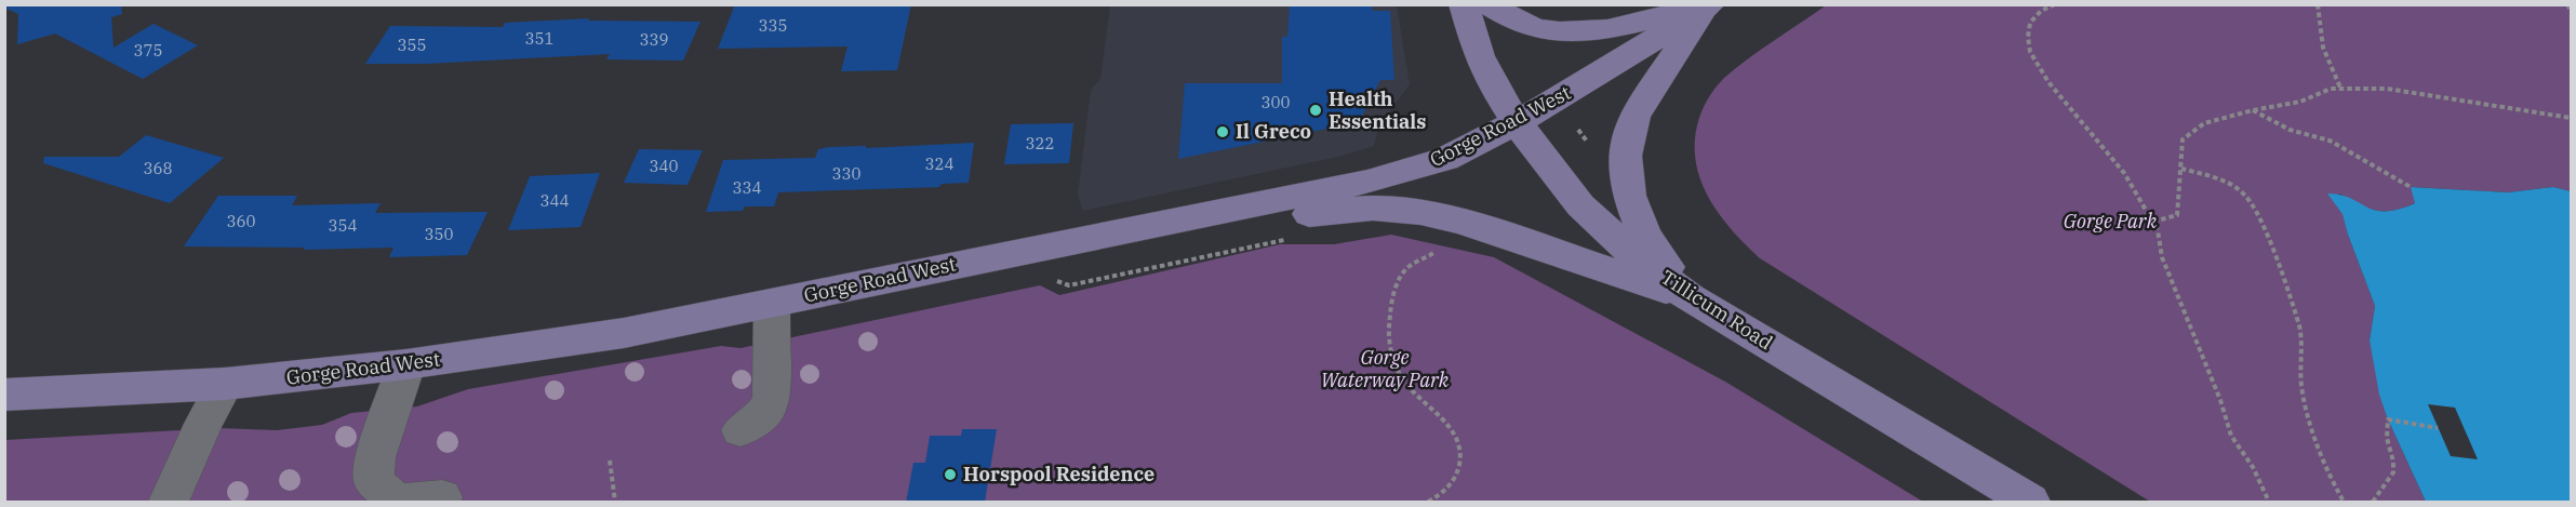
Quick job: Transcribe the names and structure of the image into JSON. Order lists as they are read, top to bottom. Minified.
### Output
{"streets":{"main road":["Gorge Road West","Tillicum Road"]},"crossings":[["Gorge Road West","Tillicum Road"]],"parks":["Gorge Park","Gorge Waterway Park"],"places":["Health Essentials","Il Greco","Horspool Residence"],"house_numbers":["335","351","339","355","375","300","322","324","340","368","330","334","344","360","354","350"]}
